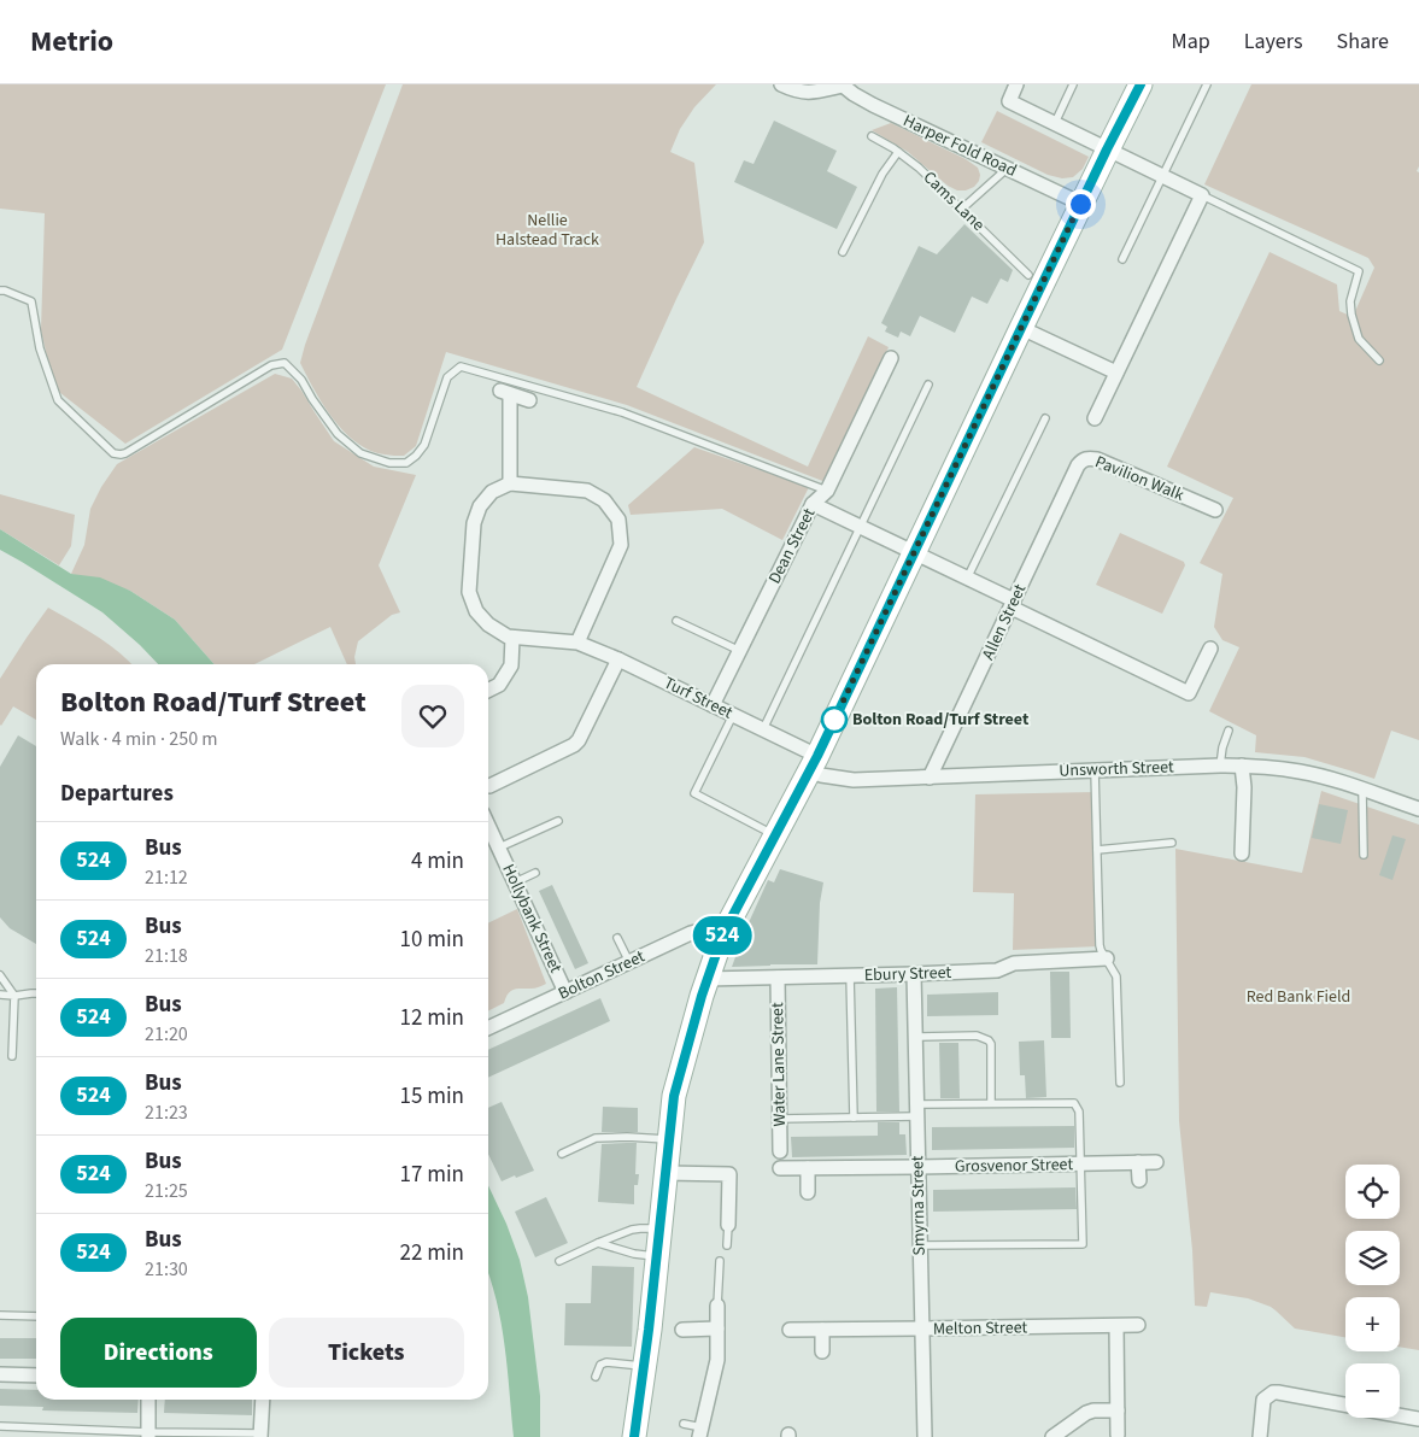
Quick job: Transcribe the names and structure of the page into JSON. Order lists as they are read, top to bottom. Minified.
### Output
{"streets":{"street":["Harper Fold Road","Pavilion Walk","Dean Street","Allen Street","Turf Street","Unsworth Street","Hollybank Street","Ebury Street","Bolton Street","Water Lane Street","Grosvenor Street","Smyrna Street","Melton Street"],"lane":["Cams Lane"]},"crossings":[["Pavilion Walk","Allen Street"],["Dean Street","Turf Street"],["Allen Street","Unsworth Street"],["Turf Street","Unsworth Street"],["Hollybank Street","Bolton Street"],["Ebury Street","Water Lane Street"],["Ebury Street","Smyrna Street"],["Grosvenor Street","Smyrna Street"],["Smyrna Street","Melton Street"]],"parks":["Nellie Halstead Track","Red Bank Field"],"places":["Bolton Road/Turf Street"],"lines":["bus line 524"],"page":{"header":"Metrio","nav":["Map","Layers","Share"],"on_map":"524","heading":[["Bolton Road/Turf Street","Walk · 4 min · 250 m"],"Departures"],"list":[{"mark":"524","name":"Bus","note":"21:12","value":"4 min"},{"mark":"524","name":"Bus","note":"21:18","value":"10 min"},{"mark":"524","name":"Bus","note":"21:20","value":"12 min"},{"mark":"524","name":"Bus","note":"21:23","value":"15 min"},{"mark":"524","name":"Bus","note":"21:25","value":"17 min"},{"mark":"524","name":"Bus","note":"21:30","value":"22 min"}],"map_buttons":["+","−"],"buttons":["Directions","Tickets"]}}
